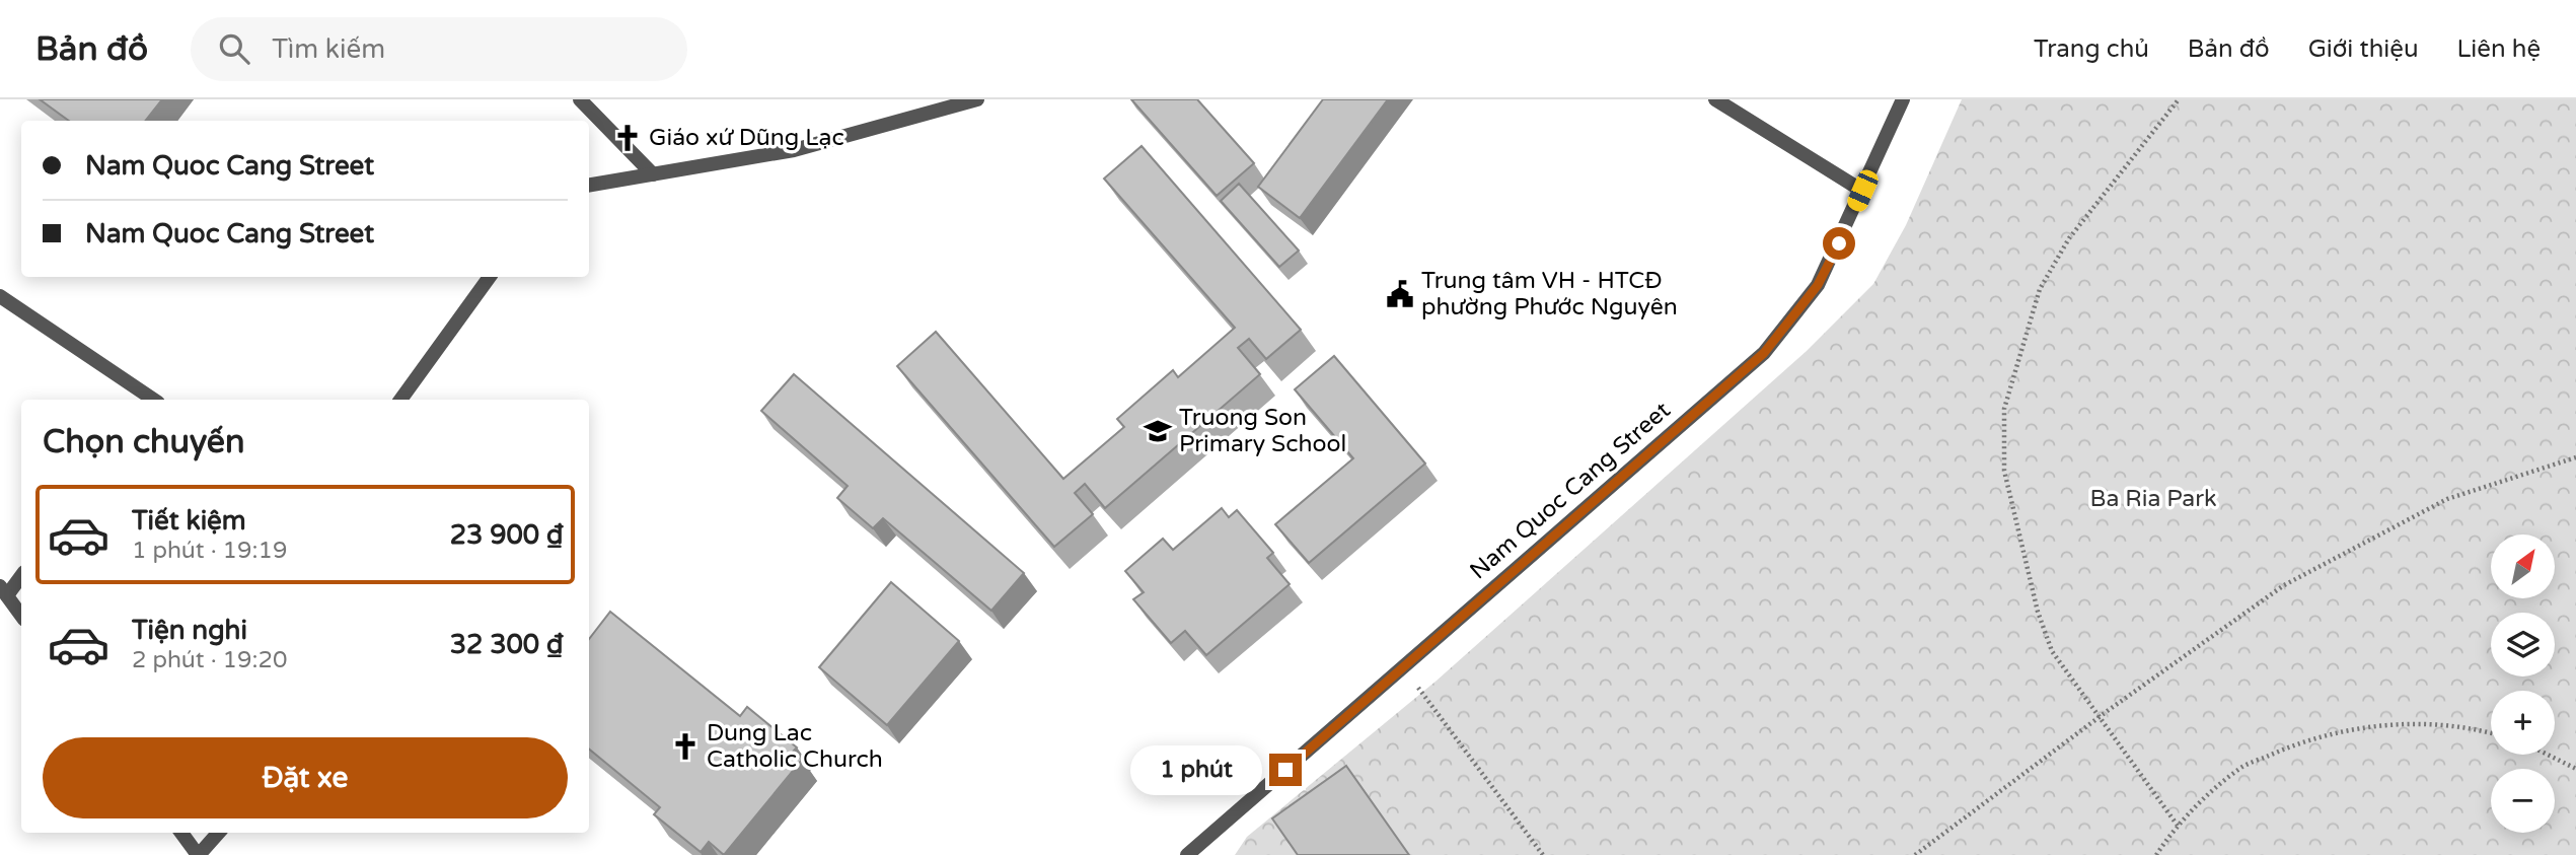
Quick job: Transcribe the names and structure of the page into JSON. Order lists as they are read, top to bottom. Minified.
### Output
{"streets":{"street":["Nam Quoc Cang Street"]},"parks":["Ba Ria Park"],"places":{"church":["Giáo xứ Dũng Lạc","Dung Lac Catholic Church"],"public building":["Trung tâm VH - HTCĐ phường Phước Nguyên"],"school or university":["Truong Son Primary School"]},"north":"top right","page":{"header":"Bản đồ","search":"Tìm kiếm","nav":["Trang chủ","Bản đồ","Giới thiệu","Liên hệ"],"banner":["Nam Quoc Cang Street","Nam Quoc Cang Street"],"heading":"Chọn chuyến","list":[{"name":"Tiết kiệm","note":"1 phút · 19:19","value":"23 900 ₫"},{"name":"Tiện nghi","note":"2 phút · 19:20","value":"32 300 ₫"}],"map_buttons":["+","−"],"buttons":"Đặt xe","bubble":"1 phút"}}
